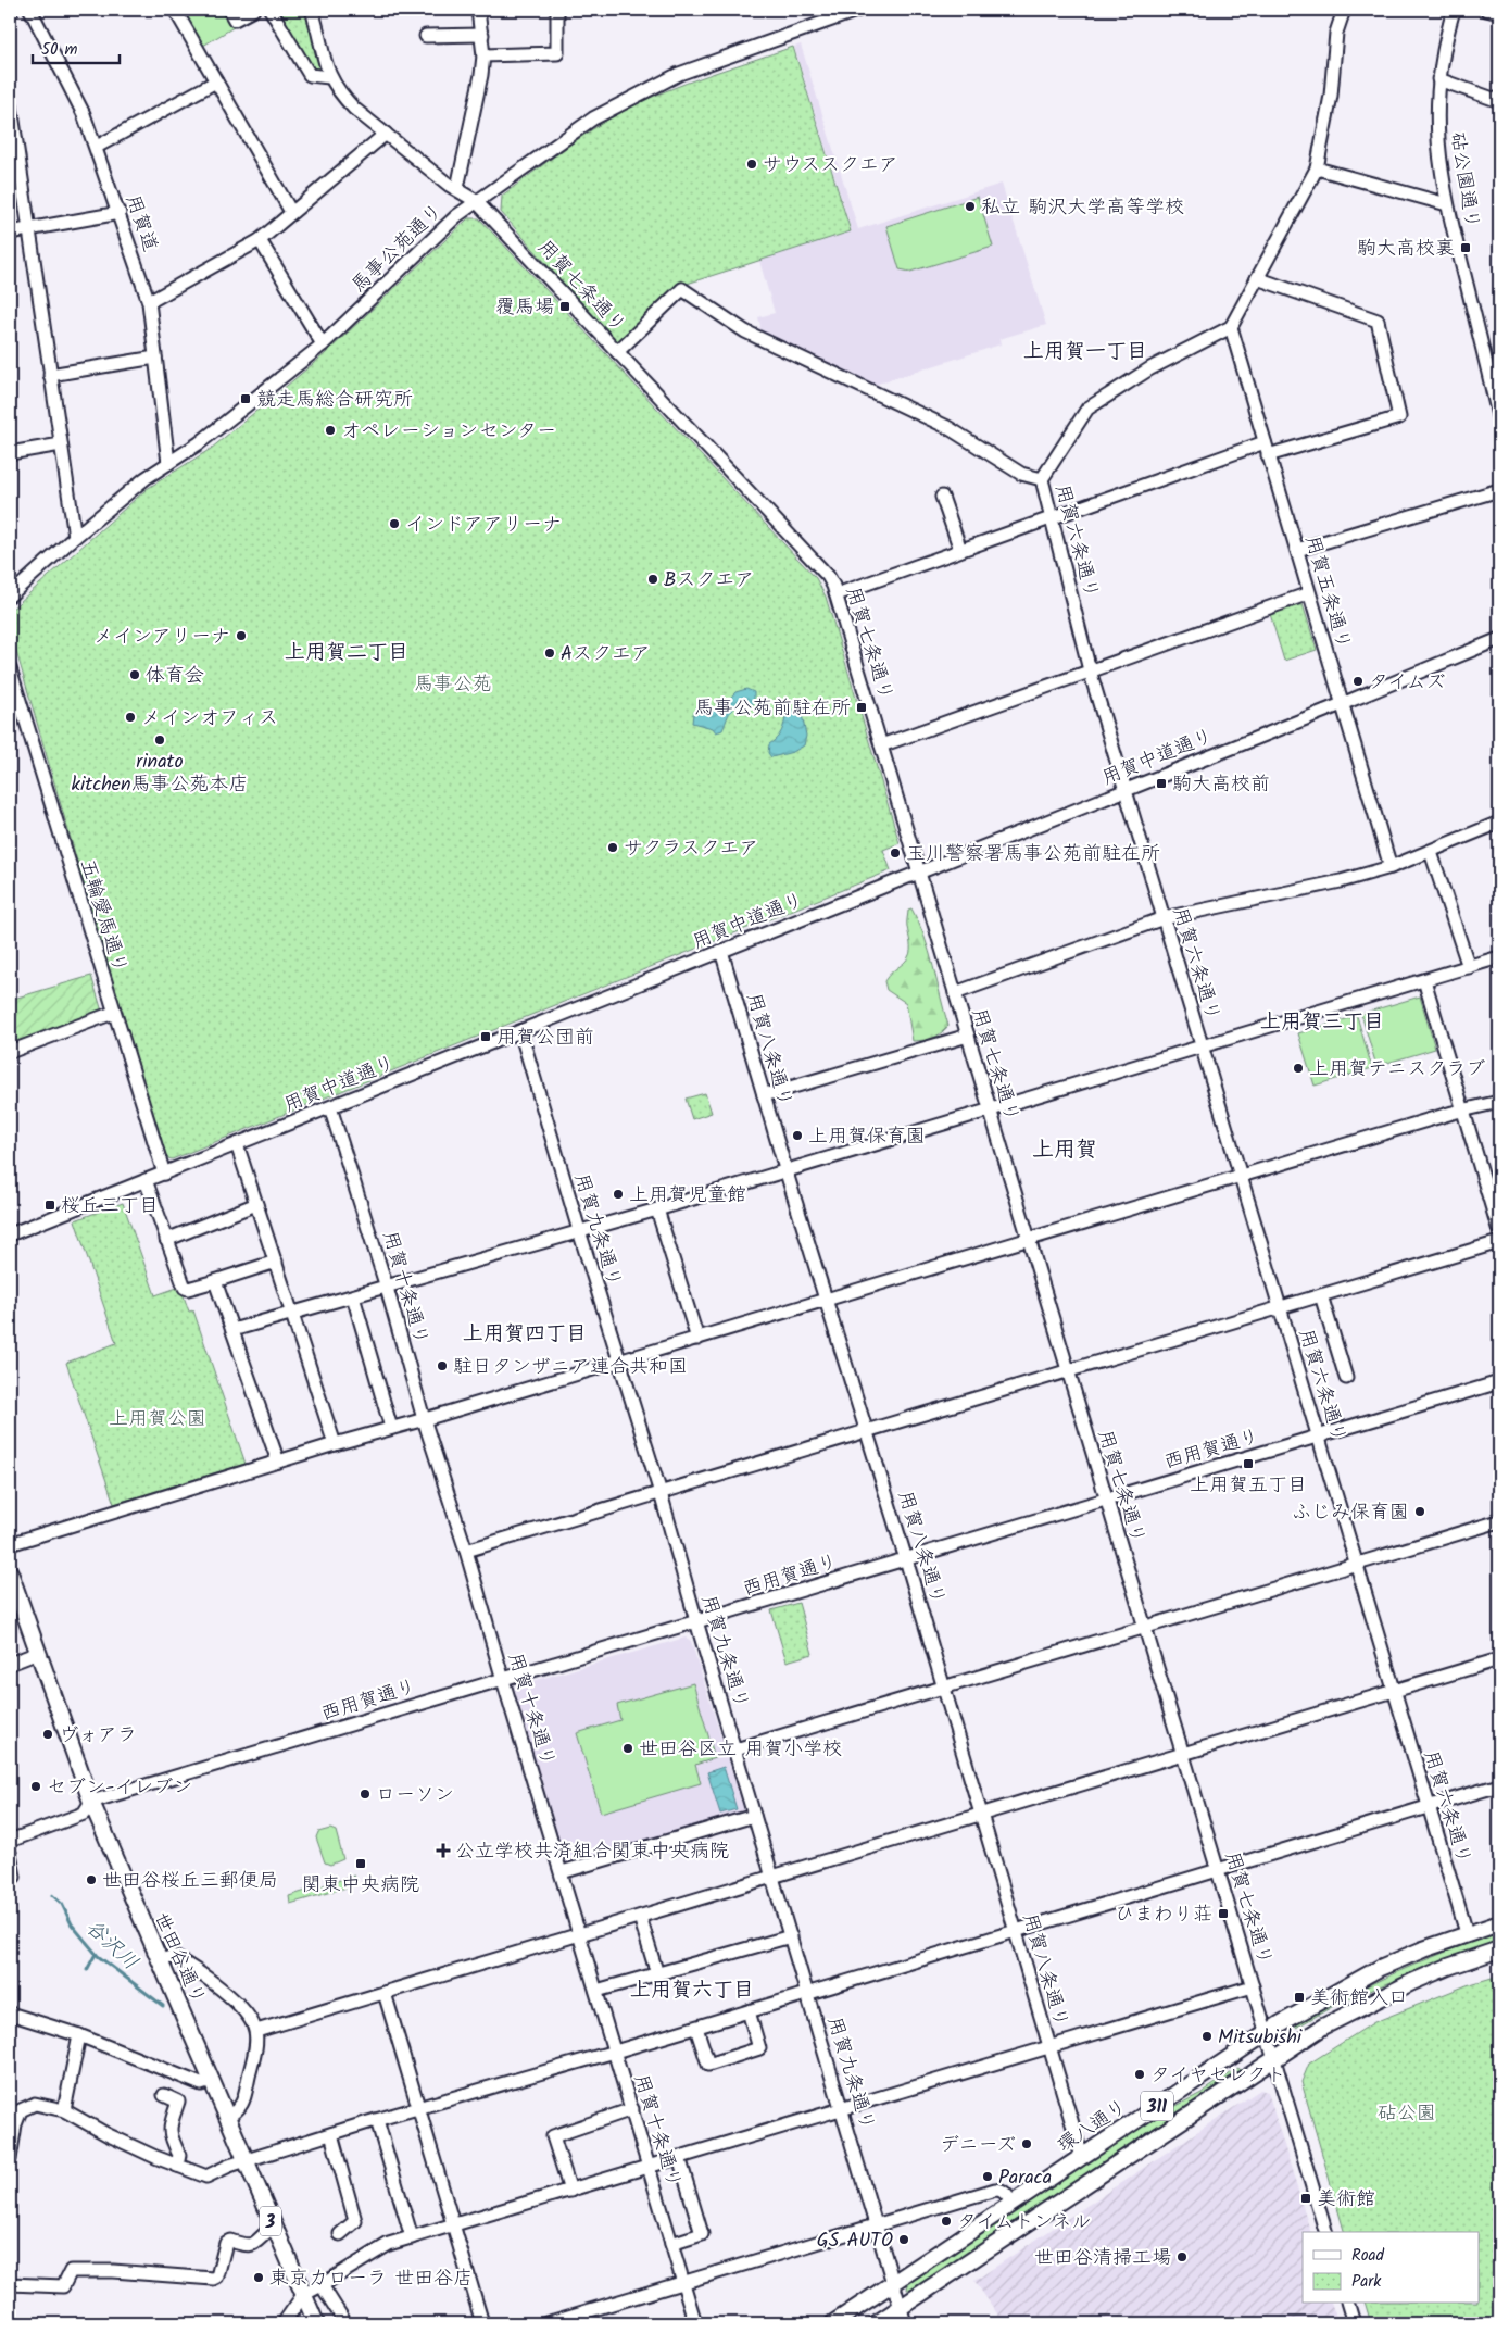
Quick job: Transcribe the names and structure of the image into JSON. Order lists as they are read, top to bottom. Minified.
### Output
{"streets":{"main road":["世田谷通り","311","環八通り","3"],"street":["砧公園通り","用賀道","馬事公苑通り","用賀七条通り","用賀六条通り","用賀五条通り","用賀中道通り","五輪愛馬通り","用賀八条通り","用賀九条通り","用賀十条通り","西用賀通り"]},"crossings":[["用賀道","馬事公苑通り"],["馬事公苑通り","用賀七条通り"],["用賀七条通り","用賀六条通り"],["用賀七条通り","用賀中道通り"],["用賀七条通り","西用賀通り"],["用賀七条通り","311"],["用賀七条通り","環八通り"],["用賀六条通り","用賀中道通り"],["用賀六条通り","西用賀通り"],["用賀六条通り","環八通り"],["用賀五条通り","用賀中道通り"],["用賀中道通り","五輪愛馬通り"],["用賀中道通り","用賀八条通り"],["用賀中道通り","用賀九条通り"],["用賀中道通り","用賀十条通り"],["用賀八条通り","西用賀通り"],["用賀八条通り","環八通り"],["用賀九条通り","西用賀通り"],["用賀九条通り","311"],["用賀九条通り","環八通り"],["用賀十条通り","西用賀通り"],["西用賀通り","世田谷通り"]],"districts":["上用賀一丁目","上用賀二丁目","上用賀三丁目","上用賀","上用賀四丁目","上用賀六丁目"],"water":["谷沢川"],"parks":["馬事公苑","上用賀公園","砧公園"],"places":{"other":["サウススクエア","私立 駒沢大学高等学校","オペレーションセンター","インドアアリーナ","Bスクエア","メインアリーナ","Aスクエア","体育会","タイムズ","メインオフィス","rinato kitchen馬事公苑本店","サクラスクエア","玉川警察署馬事公苑前駐在所","上用賀テニスクラブ","上用賀保育園","上用賀児童館","駐日タンザニア連合共和国","ふじみ保育園","ヴォアラ","世田谷区立 用賀小学校","セブン-イレブン","ローソン","世田谷桜丘三郵便局","Mitsubishi","タイヤセレクト","デニーズ","Paraca","タイムトンネル","GS AUTO","世田谷清掃工場","東京カローラ 世田谷店"],"transit":["駒大高校裏","覆馬場","競走馬総合研究所","馬事公苑前駐在所","駒大高校前","用賀公団前","桜丘三丁目","上用賀五丁目","関東中央病院","ひまわり荘","美術館入口","美術館"],"health":["公立学校共済組合関東中央病院"]},"legend":["Road","Park"],"scale_bar":"50 m"}
